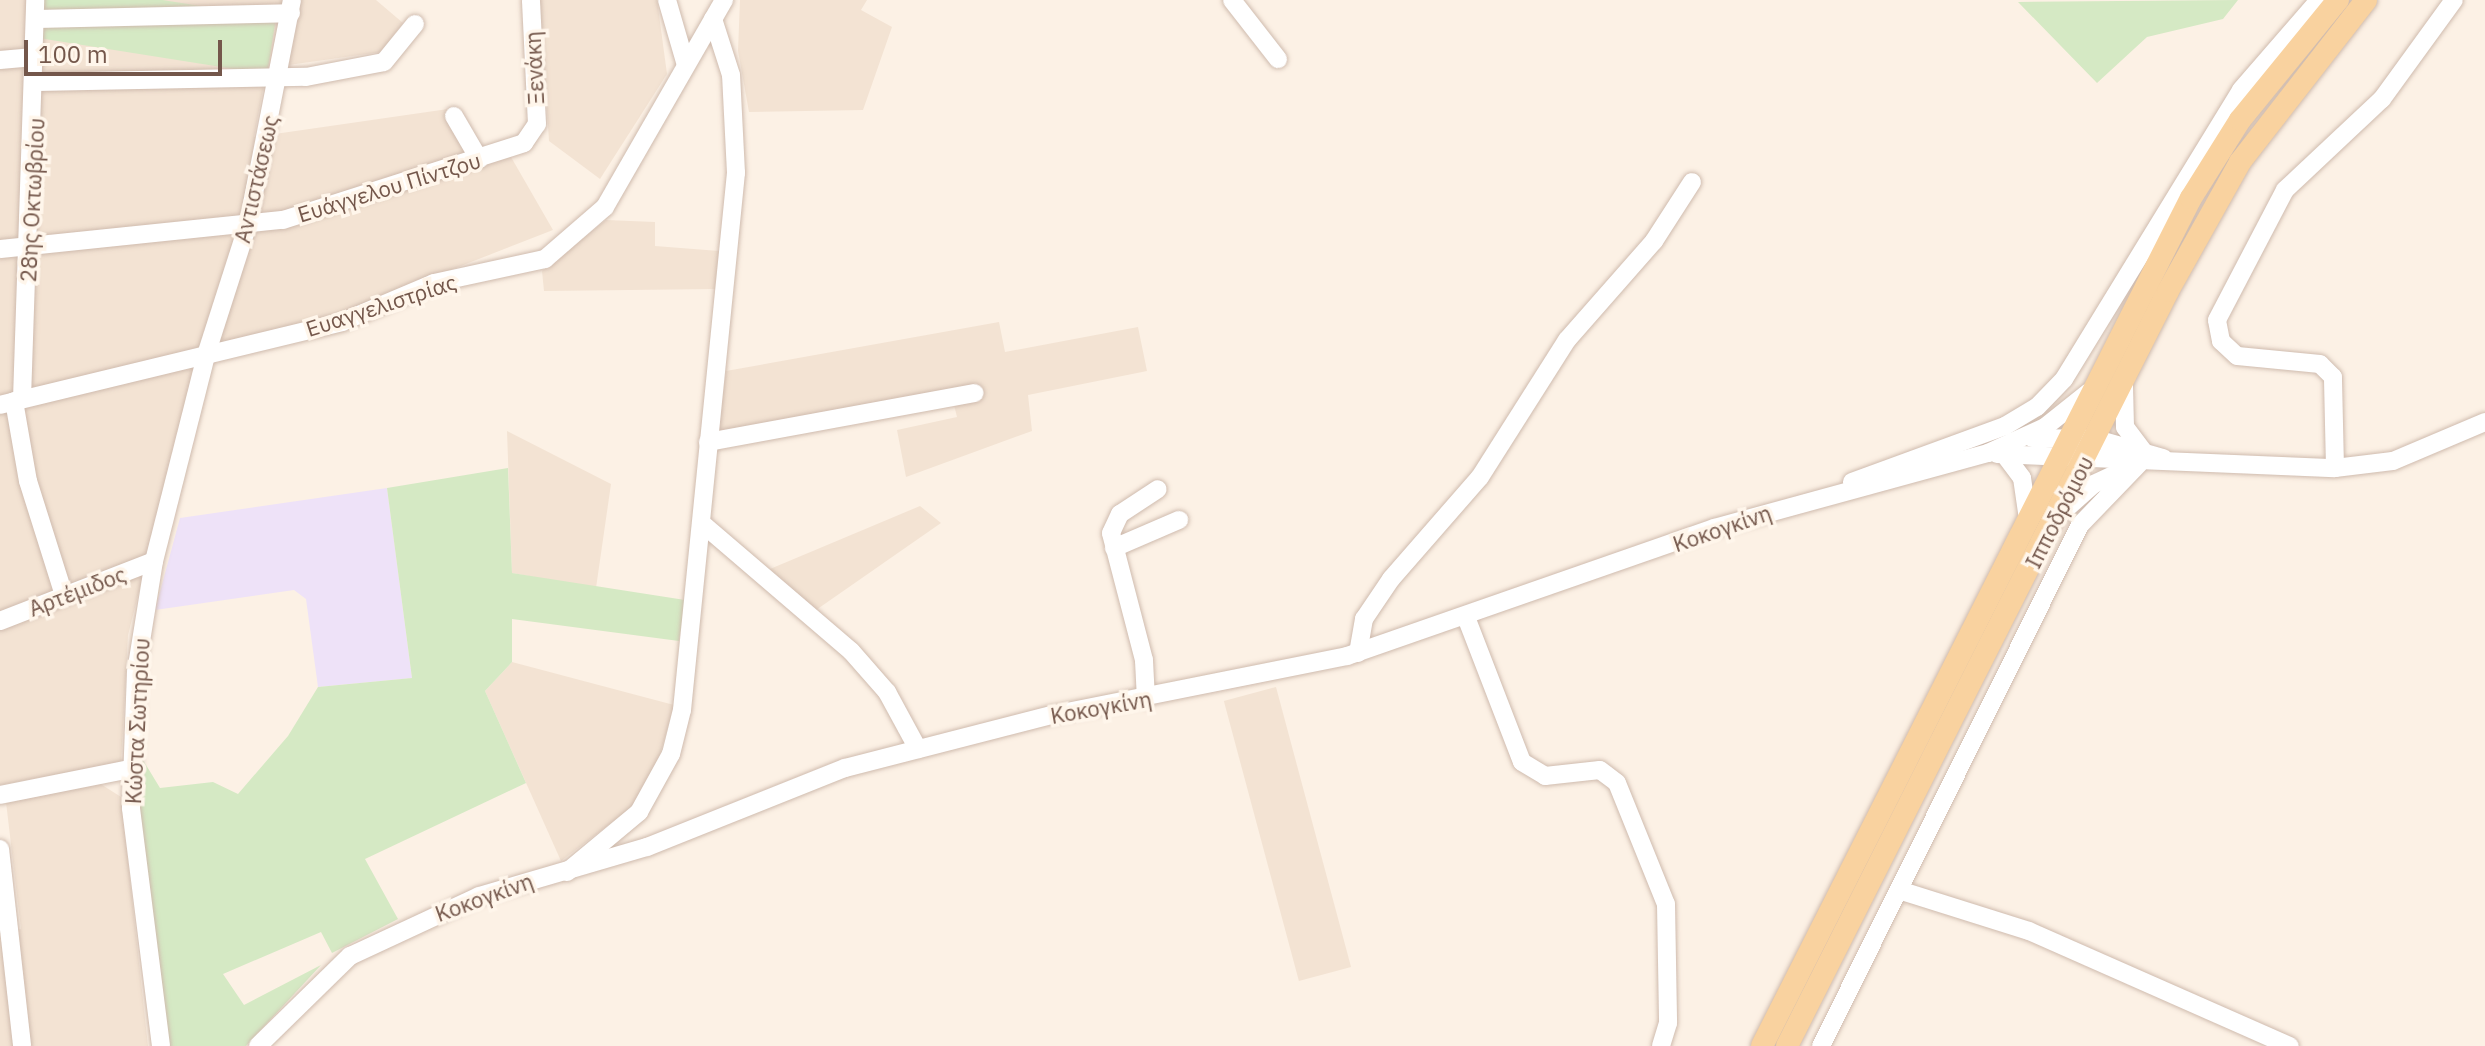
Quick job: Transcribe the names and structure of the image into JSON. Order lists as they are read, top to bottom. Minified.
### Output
{"streets":{"main road":["Ιπποδρόμου"],"street":["Ξενάκη","Αντιστάσεως","Ευάγγελου Πίντζου","28ης Οκτωβρίου","Ευαγγελιστρίας","Κοκογκίνη","Αρτέμιδος","Κώστα Σωτηρίου"]},"crossings":[["Ξενάκη","Ευάγγελου Πίντζου"],["Αντιστάσεως","Ευάγγελου Πίντζου"],["Αντιστάσεως","Ευαγγελιστρίας"],["Αντιστάσεως","Κώστα Σωτηρίου"],["Ευάγγελου Πίντζου","28ης Οκτωβρίου"],["28ης Οκτωβρίου","Ευαγγελιστρίας"],["28ης Οκτωβρίου","Αρτέμιδος"],["Ευαγγελιστρίας","Κώστα Σωτηρίου"],["Αρτέμιδος","Κώστα Σωτηρίου"]],"scale_bar":"100 m"}
